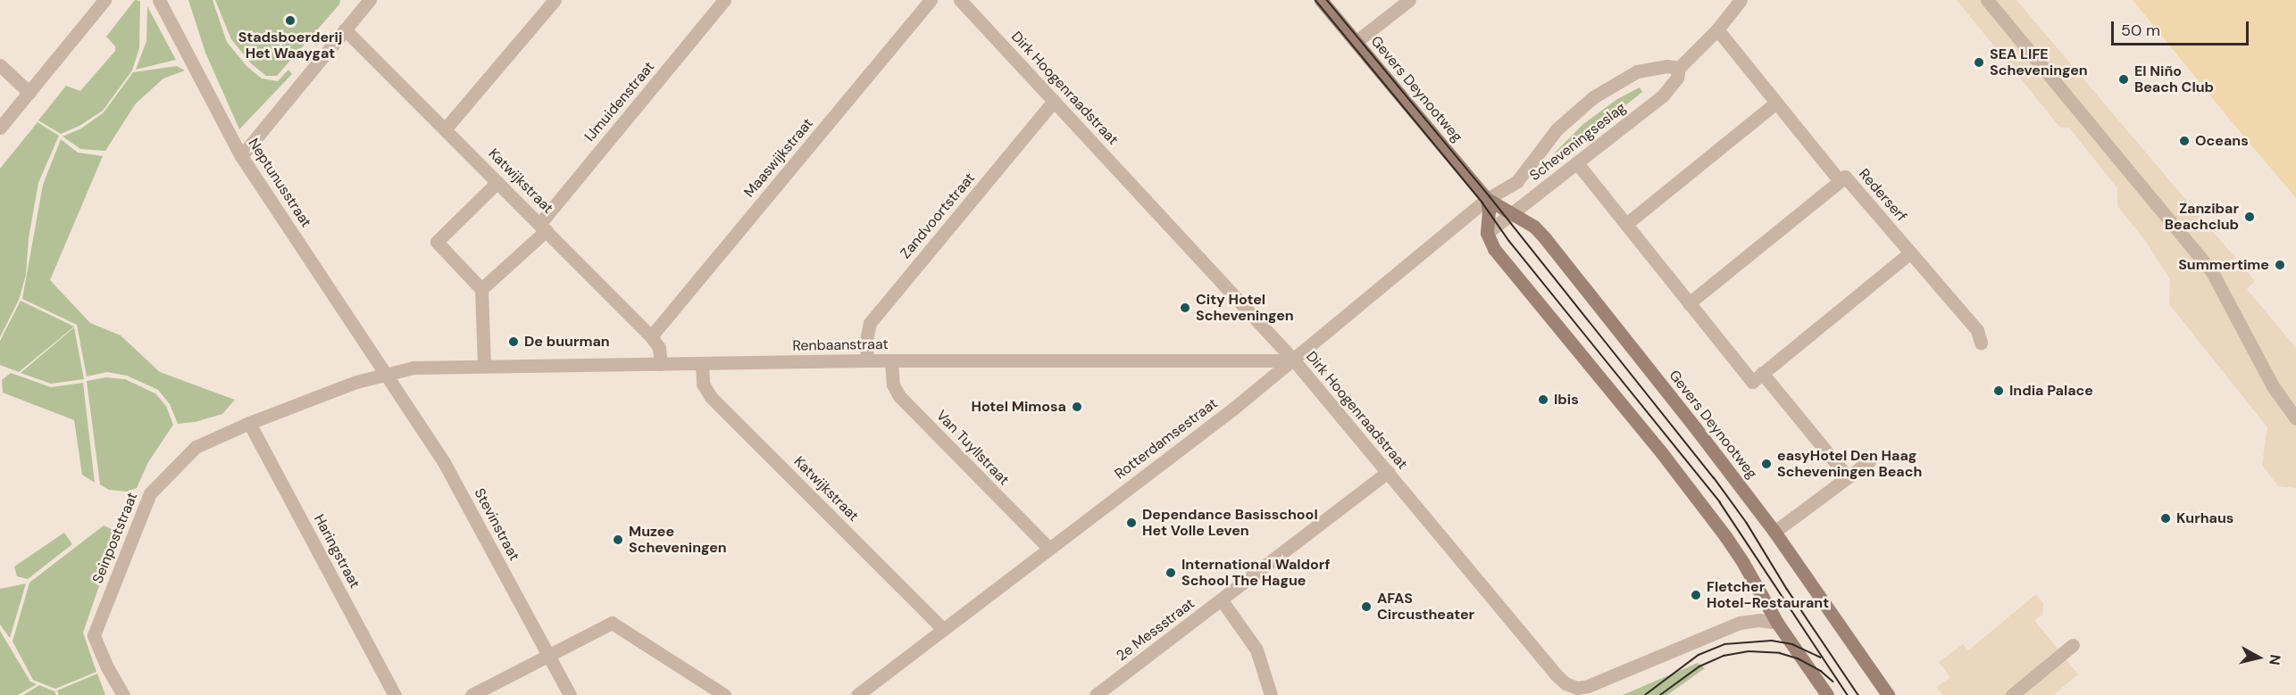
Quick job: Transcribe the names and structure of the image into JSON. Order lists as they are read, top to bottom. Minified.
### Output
{"streets":{"main road":["Gevers Deynootweg"],"street":["Dirk Hoogenraadstraat","IJmuidenstraat","Scheveningseslag","Maaswijkstraat","Katwijkstraat","Neptunusstraat","Rederserf","Zandvoortstraat","Renbaanstraat","Rotterdamsestraat","Van Tuyllstraat","Stevinstraat","Seinpoststraat","Haringstraat","2e Messstraat"]},"crossings":[["Dirk Hoogenraadstraat","Zandvoortstraat"],["Dirk Hoogenraadstraat","Renbaanstraat"],["Dirk Hoogenraadstraat","Rotterdamsestraat"],["Dirk Hoogenraadstraat","2e Messstraat"],["Gevers Deynootweg","Scheveningseslag"],["Gevers Deynootweg","Rotterdamsestraat"],["IJmuidenstraat","Katwijkstraat"],["Scheveningseslag","Rederserf"],["Scheveningseslag","Rotterdamsestraat"],["Maaswijkstraat","Katwijkstraat"],["Katwijkstraat","Renbaanstraat"],["Katwijkstraat","Rotterdamsestraat"],["Neptunusstraat","Renbaanstraat"],["Neptunusstraat","Stevinstraat"],["Neptunusstraat","Seinpoststraat"],["Zandvoortstraat","Renbaanstraat"],["Renbaanstraat","Rotterdamsestraat"],["Renbaanstraat","Van Tuyllstraat"],["Renbaanstraat","Stevinstraat"],["Renbaanstraat","Seinpoststraat"],["Rotterdamsestraat","Van Tuyllstraat"],["Stevinstraat","Seinpoststraat"],["Seinpoststraat","Haringstraat"]],"places":["Stadsboerderij Het Waaygat","SEA LIFE Scheveningen","El Niño Beach Club","Oceans","Zanzibar Beachclub","Summertime","City Hotel Scheveningen","De buurman","India Palace","Ibis","Hotel Mimosa","easyHotel Den Haag Scheveningen Beach","Kurhaus","Dependance Basisschool Het Volle Leven","Muzee Scheveningen","International Waldorf School The Hague","Fletcher Hotel-Restaurant","AFAS Circustheater"],"scale_bar":"50 m","north":"right"}
